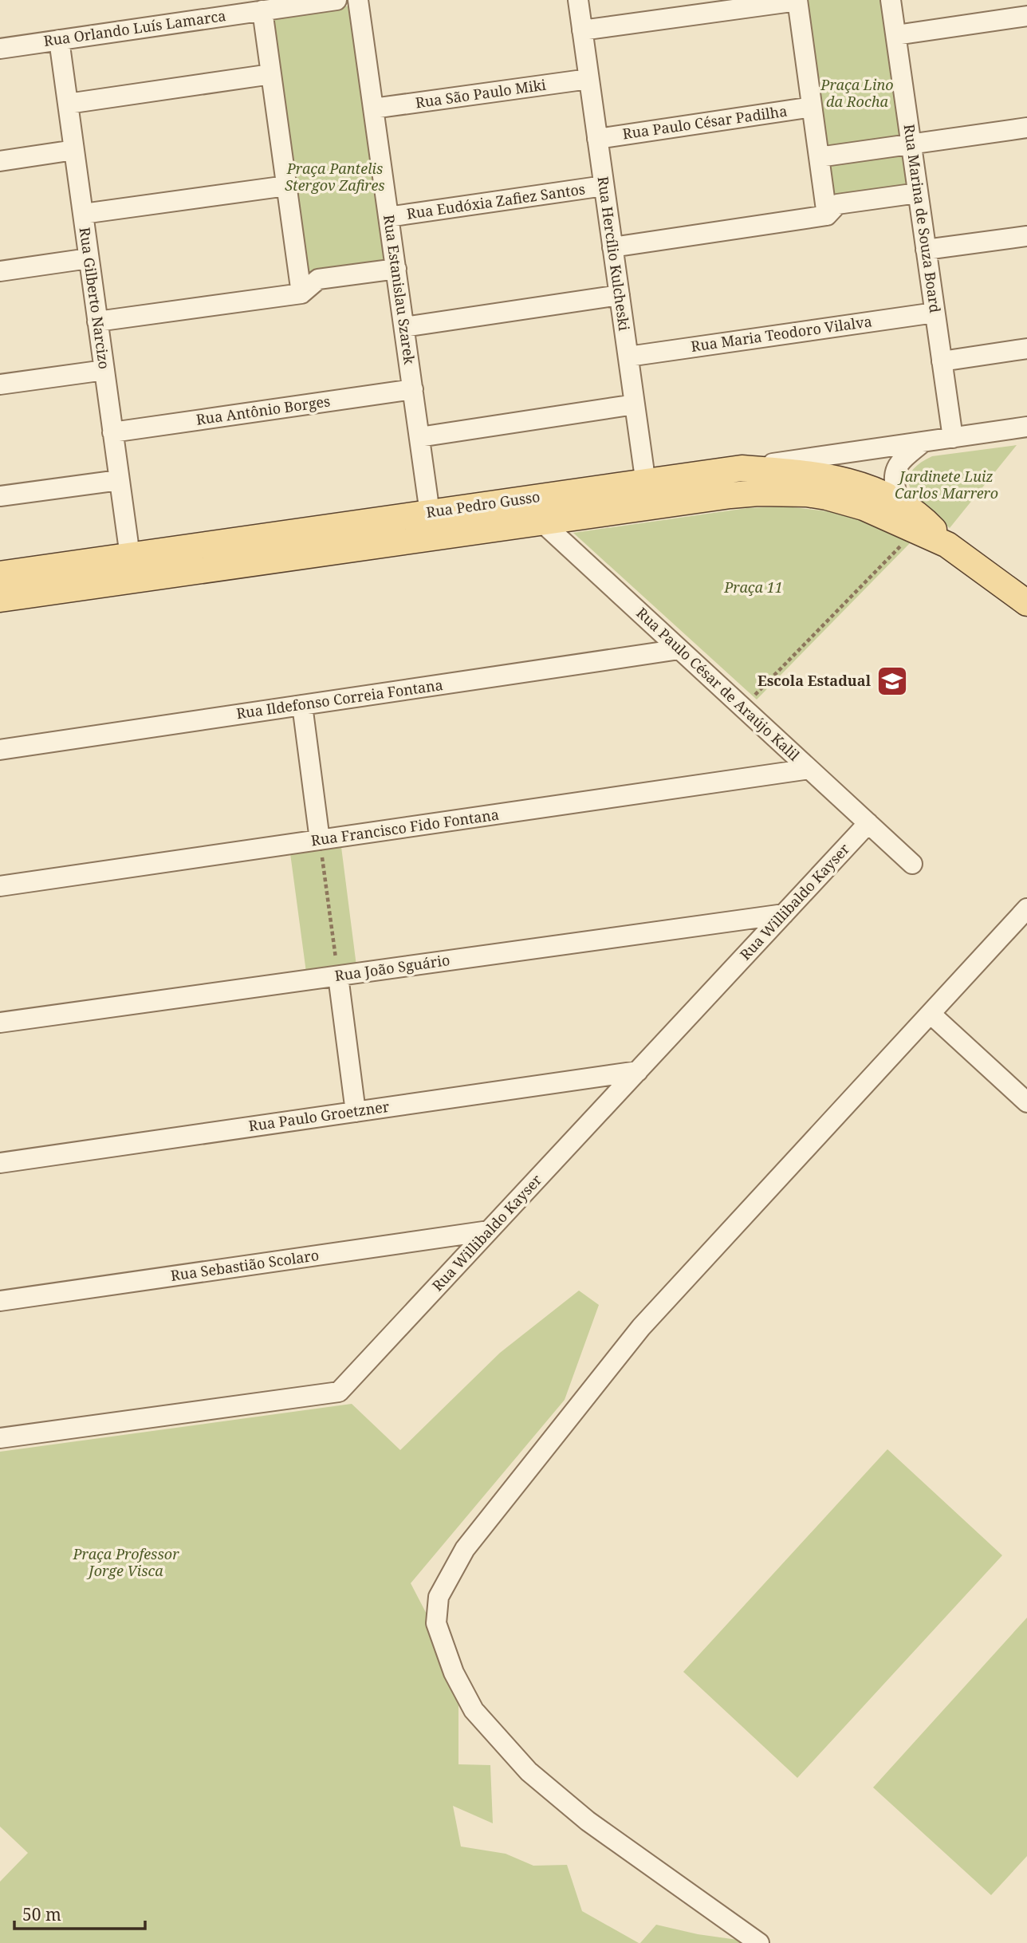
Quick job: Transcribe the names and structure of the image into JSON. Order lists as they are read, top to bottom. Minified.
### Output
{"streets":{"main road":["Rua Pedro Gusso"],"street":["Rua Orlando Luís Lamarca","Rua São Paulo Miki","Rua Paulo César Padilha","Rua Eudóxia Zafiez Santos","Rua Marina de Souza Board","Rua Hercílio Kulcheski","Rua Estanislau Szarek","Rua Gilberto Narcizo","Rua Maria Teodoro Vilalva","Rua Antônio Borges","Rua Paulo César de Araújo Kalil","Rua Ildefonso Correia Fontana","Rua Francisco Fido Fontana","Rua Willibaldo Kayser","Rua João Sguário","Rua Paulo Groetzner","Rua Sebastião Scolaro"]},"crossings":[["Rua Orlando Luís Lamarca","Rua Gilberto Narcizo"],["Rua São Paulo Miki","Rua Hercílio Kulcheski"],["Rua São Paulo Miki","Rua Estanislau Szarek"],["Rua Paulo César Padilha","Rua Hercílio Kulcheski"],["Rua Eudóxia Zafiez Santos","Rua Hercílio Kulcheski"],["Rua Eudóxia Zafiez Santos","Rua Estanislau Szarek"],["Rua Marina de Souza Board","Rua Maria Teodoro Vilalva"],["Rua Hercílio Kulcheski","Rua Maria Teodoro Vilalva"],["Rua Hercílio Kulcheski","Rua Pedro Gusso"],["Rua Estanislau Szarek","Rua Antônio Borges"],["Rua Estanislau Szarek","Rua Pedro Gusso"],["Rua Gilberto Narcizo","Rua Antônio Borges"],["Rua Gilberto Narcizo","Rua Pedro Gusso"],["Rua Pedro Gusso","Rua Paulo César de Araújo Kalil"],["Rua Paulo César de Araújo Kalil","Rua Ildefonso Correia Fontana"],["Rua Paulo César de Araújo Kalil","Rua Francisco Fido Fontana"],["Rua Paulo César de Araújo Kalil","Rua Willibaldo Kayser"],["Rua Willibaldo Kayser","Rua João Sguário"],["Rua Willibaldo Kayser","Rua Paulo Groetzner"],["Rua Willibaldo Kayser","Rua Sebastião Scolaro"]],"parks":["Praça Lino da Rocha","Praça Pantelis Stergov Zafires","Jardinete Luiz Carlos Marrero","Praça 11","Praça Professor Jorge Visca"],"places":{"school or university":["Escola Estadual"]},"scale_bar":"50 m"}
